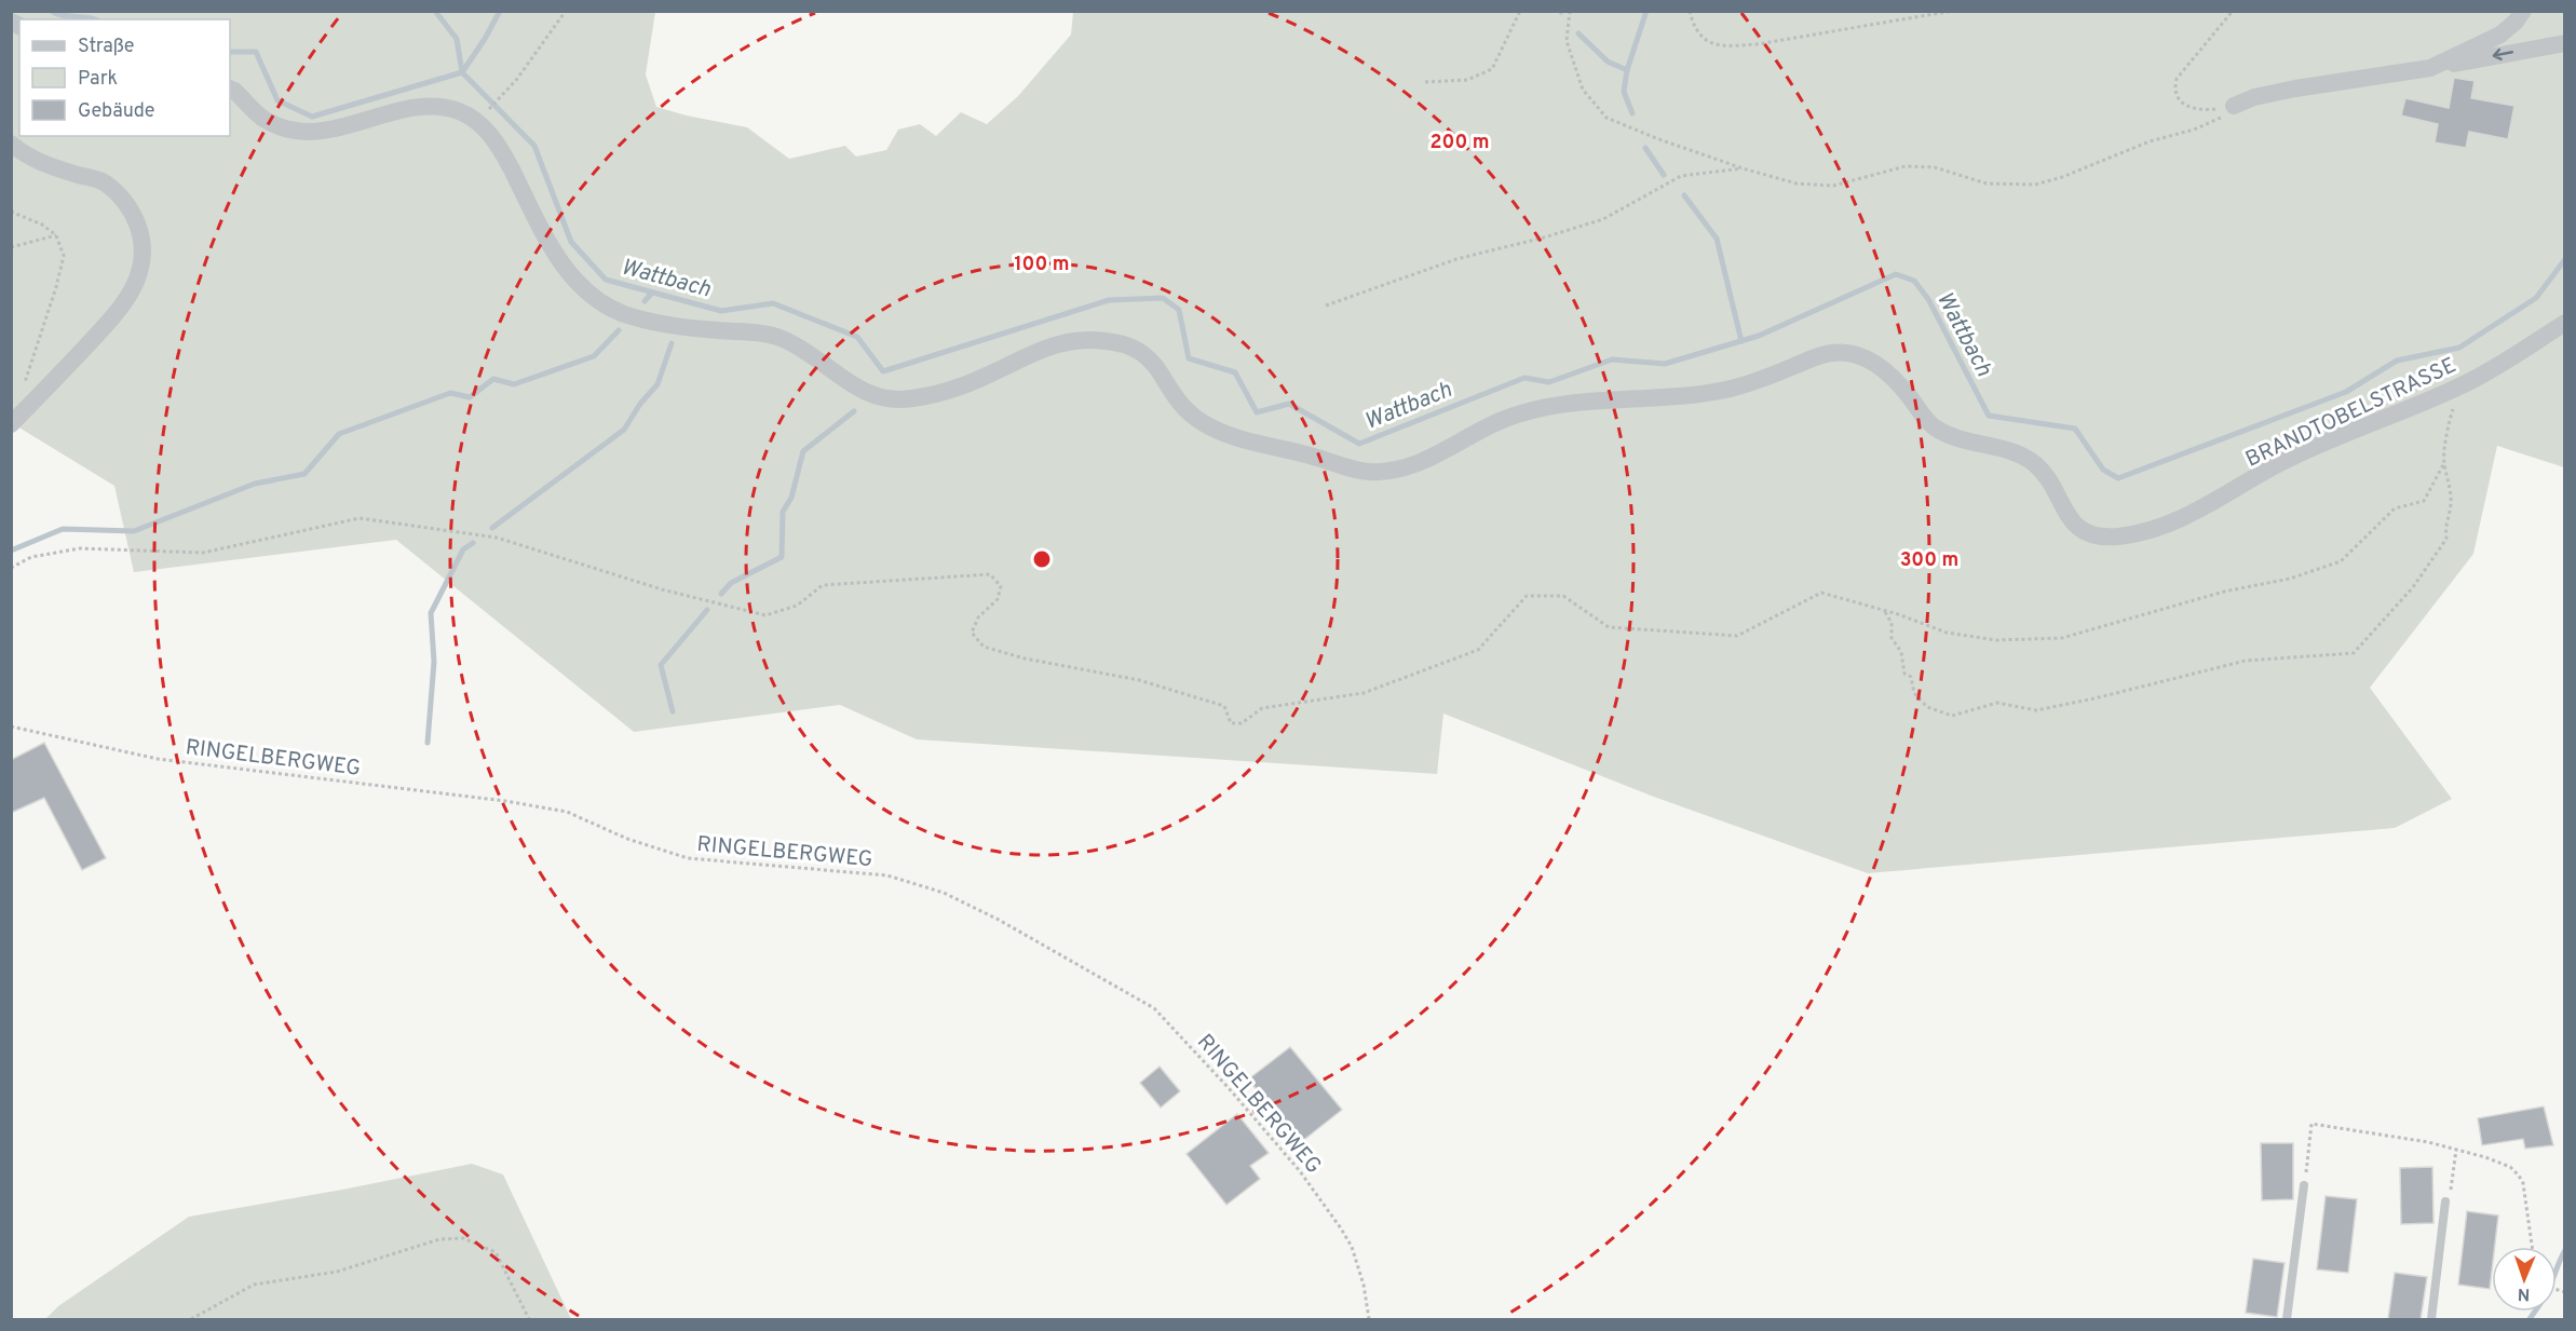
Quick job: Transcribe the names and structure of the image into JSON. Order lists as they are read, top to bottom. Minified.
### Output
{"streets":{"street":["BRANDTOBELSTRASSE"],"path":["RINGELBERGWEG"]},"water":["Wattbach"],"legend":["Straße","Park","Gebäude"],"north":"bottom","rings":["200 m","100 m","300 m"]}
